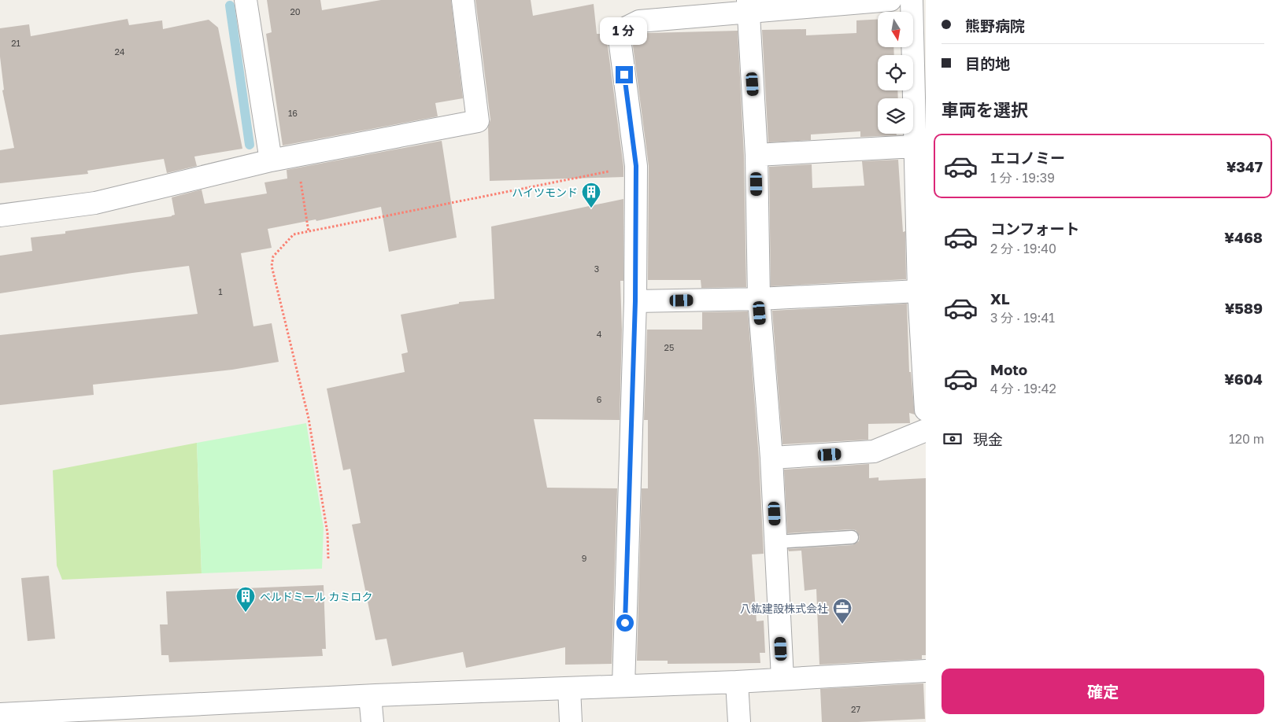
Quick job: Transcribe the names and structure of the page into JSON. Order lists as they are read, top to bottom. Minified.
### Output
{"places":{"building":["ハイツモンド","ベルドミール カミロク"],"office":["八紘建設株式会社"]},"house_numbers":["20","21","24","16","3","1","4","25","6","9","27"],"north":"bottom","page":{"banner":["熊野病院","目的地"],"bubble":"1 分","heading":"車両を選択","list":[{"name":"エコノミー","note":"1 分 · 19:39","value":"¥347"},{"name":"コンフォート","note":"2 分 · 19:40","value":"¥468"},{"name":"XL","note":"3 分 · 19:41","value":"¥589"},{"name":"Moto","note":"4 分 · 19:42","value":"¥604"}],"pay":["現金","120 m"],"buttons":"確定"}}
